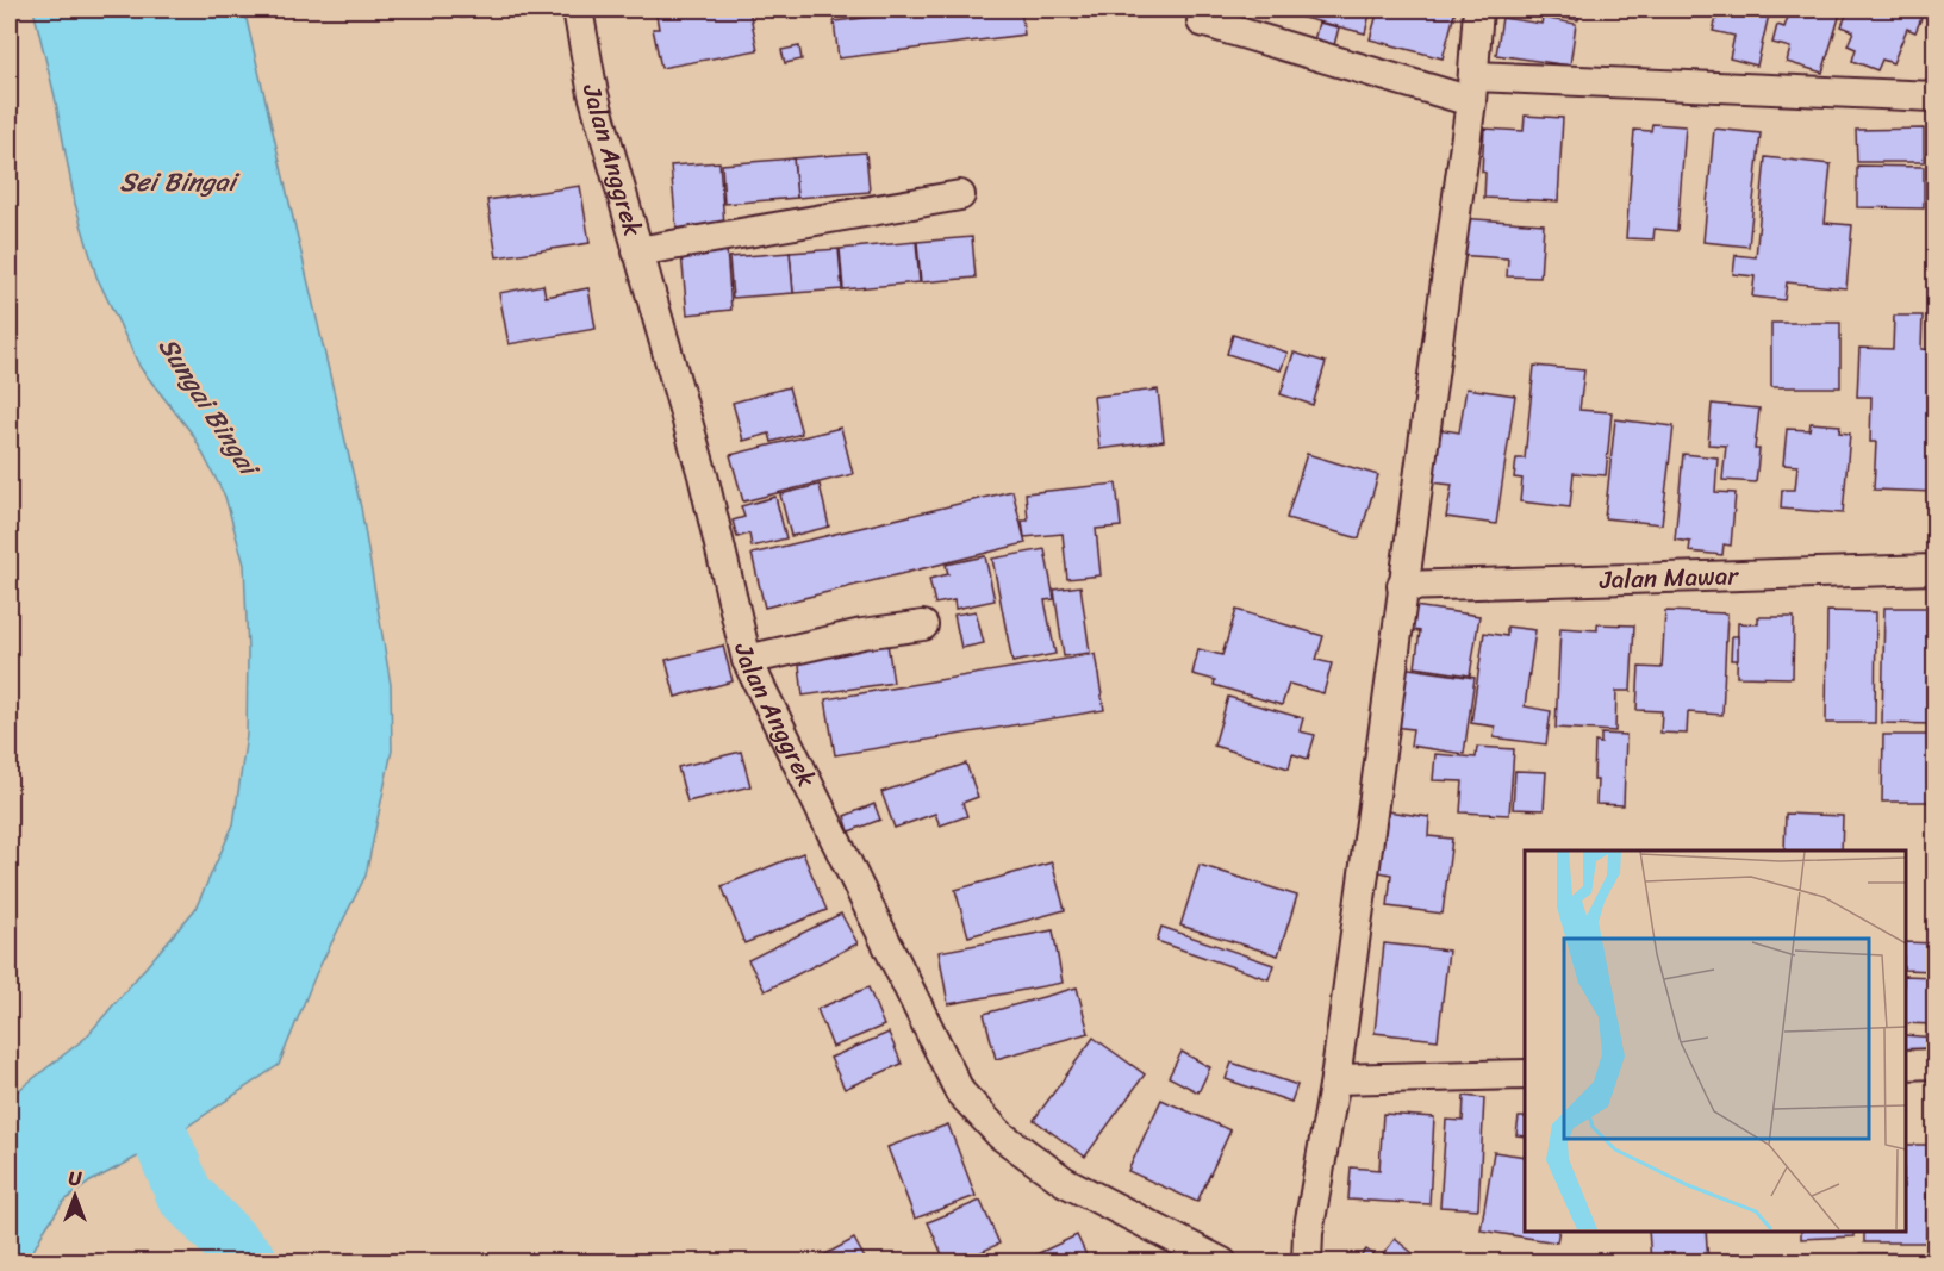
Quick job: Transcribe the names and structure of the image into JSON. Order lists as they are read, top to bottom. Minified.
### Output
{"streets":{"street":["Jalan Anggrek","Jalan Mawar"]},"water":["Sei Bingai","Sungai Bingai"],"north":"top"}
